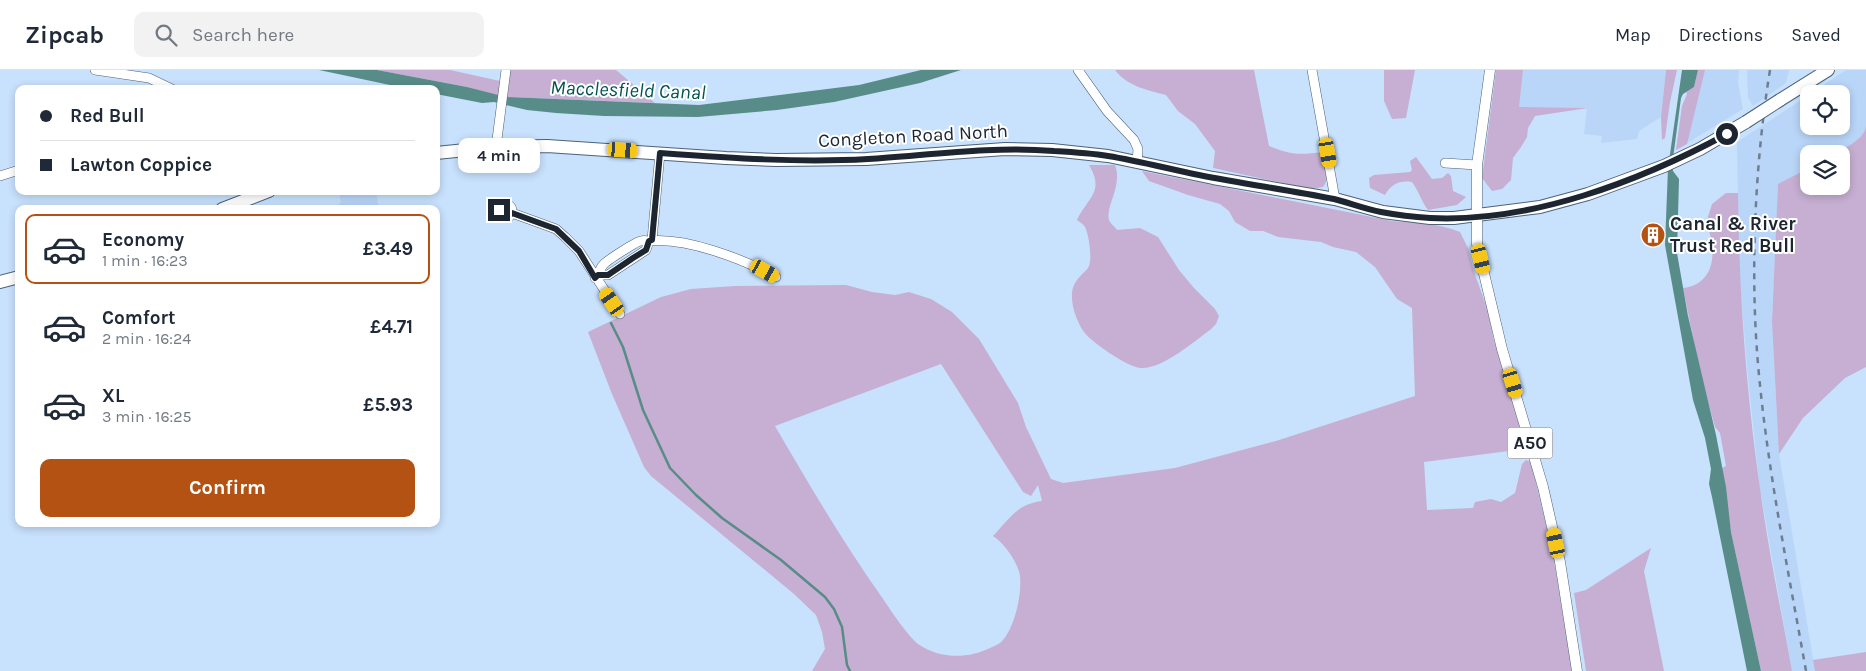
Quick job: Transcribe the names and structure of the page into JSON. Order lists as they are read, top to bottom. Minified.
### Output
{"streets":{"highway":["Congleton Road North"],"main road":["A50"]},"crossings":[["Congleton Road North","A50"]],"water":["Macclesfield Canal"],"places":{"building":["Canal & River Trust Red Bull"]},"page":{"header":"Zipcab","search":"Search here","nav":["Map","Directions","Saved"],"banner":["Red Bull","Lawton Coppice"],"bubble":"4 min","list":[{"name":"Economy","note":"1 min · 16:23","value":"£3.49"},{"name":"Comfort","note":"2 min · 16:24","value":"£4.71"},{"name":"XL","note":"3 min · 16:25","value":"£5.93"}],"buttons":"Confirm"}}
